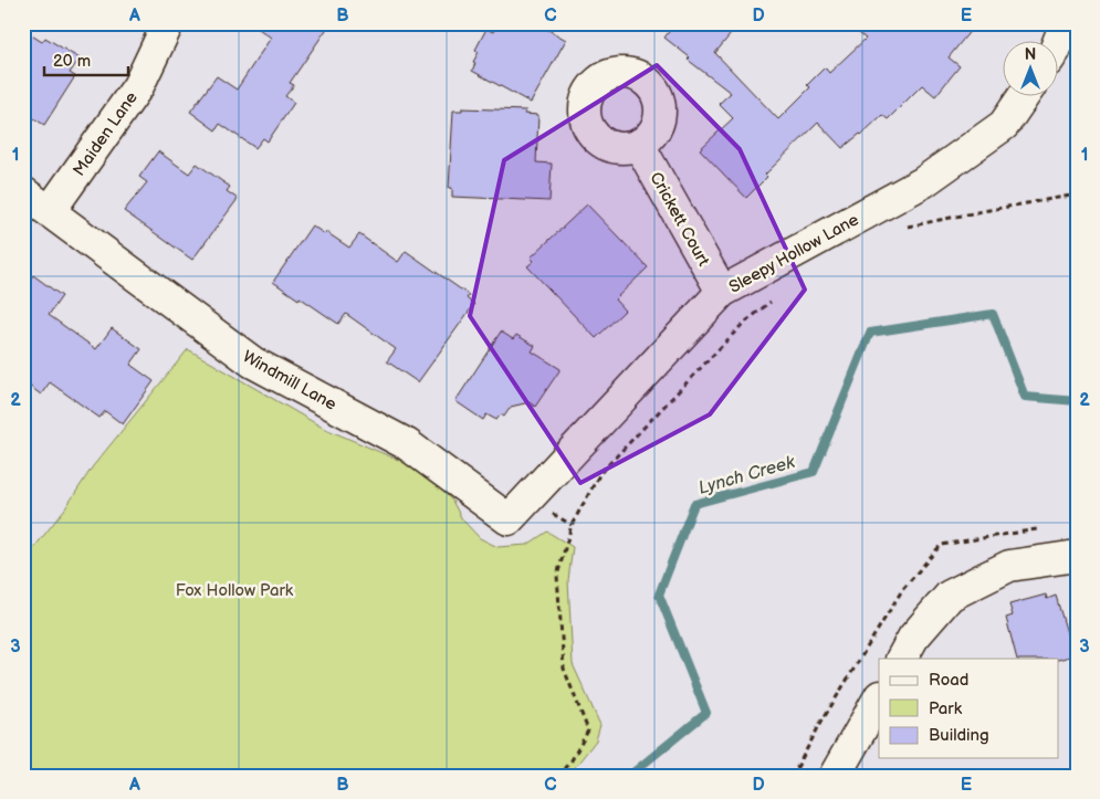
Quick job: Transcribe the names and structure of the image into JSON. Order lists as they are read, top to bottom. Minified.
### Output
{"streets":{"street":["Maiden Lane","Crickett Court","Sleepy Hollow Lane","Windmill Lane"]},"crossings":[["Maiden Lane","Windmill Lane"],["Crickett Court","Sleepy Hollow Lane"],["Sleepy Hollow Lane","Windmill Lane"]],"water":["Lynch Creek"],"parks":["Fox Hollow Park"],"legend":["Road","Park","Building"],"scale_bar":"20 m","north":"top","grid":{"columns":["A","B","C","D","E"],"rows":["1","2","3"]}}
